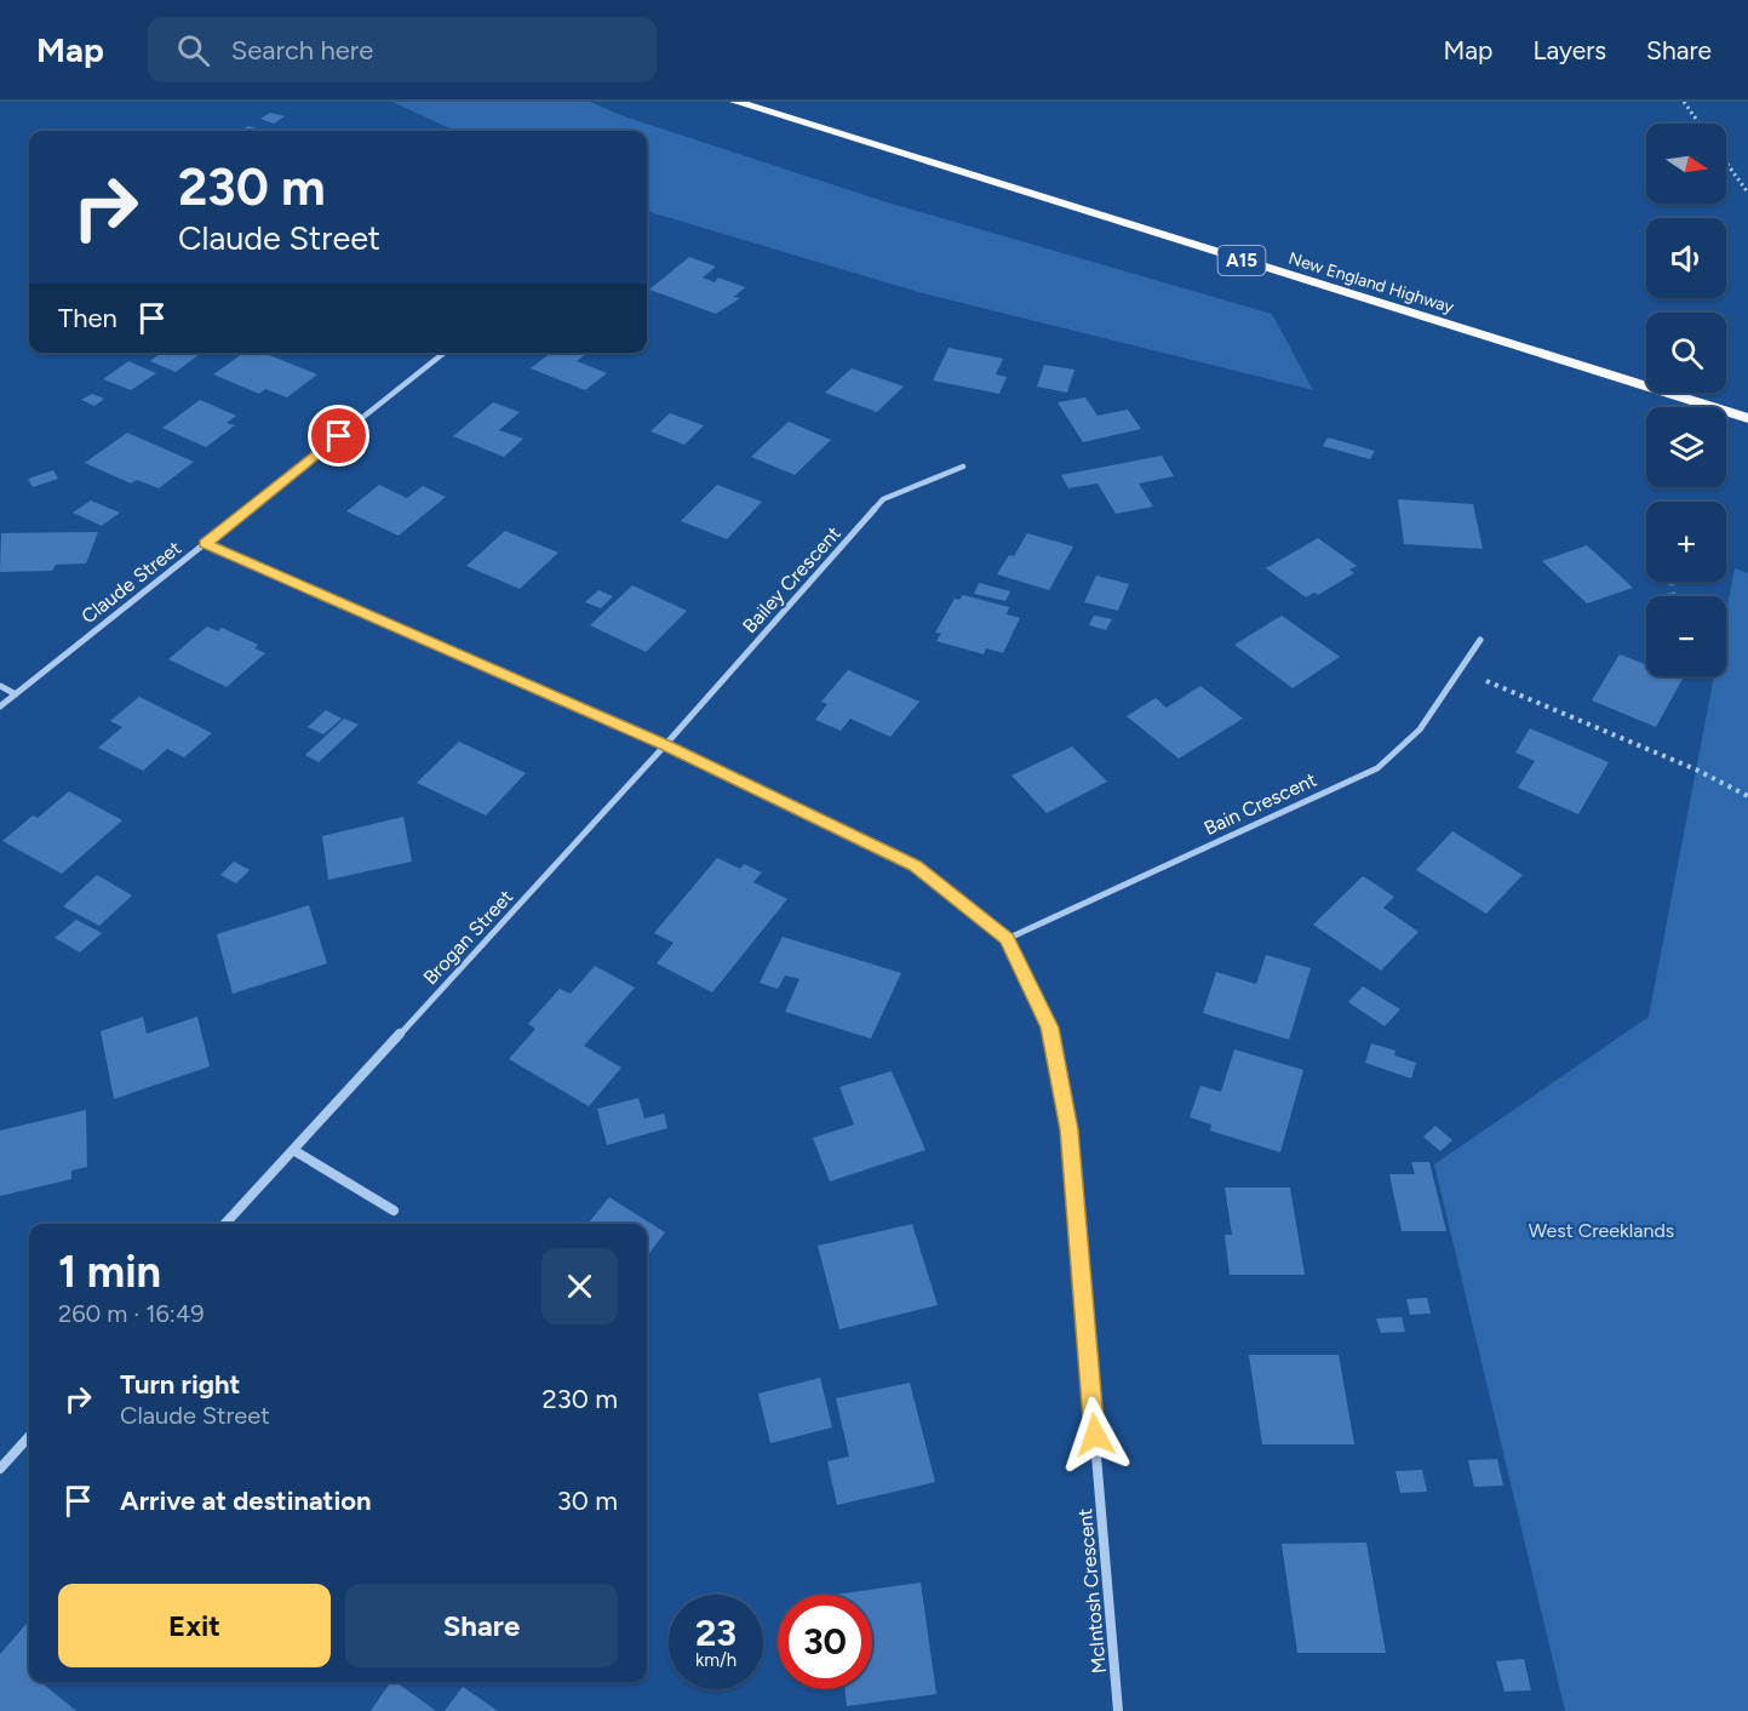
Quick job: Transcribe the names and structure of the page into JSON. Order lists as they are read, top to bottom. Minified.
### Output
{"streets":{"highway":["A15","New England Highway"],"street":["Bailey Crescent","Claude Street","Bain Crescent","Brogan Street","McIntosh Crescent"]},"crossings":[["Bailey Crescent","Brogan Street"],["Bailey Crescent","McIntosh Crescent"],["Claude Street","McIntosh Crescent"],["Bain Crescent","McIntosh Crescent"],["Brogan Street","McIntosh Crescent"]],"parks":["West Creeklands"],"north":"right","page":{"header":"Map","search":"Search here","nav":["Map","Layers","Share"],"map_buttons":["+","−"],"turn":["230 m","Claude Street"],"then":"Then","heading":["1 min","260 m · 16:49"],"list":[{"name":"Turn right","note":"Claude Street","value":"230 m"},{"name":"Arrive at destination","value":"30 m"}],"buttons":["Exit","Share"],"speed":"23 km/h","limit":"30"}}
